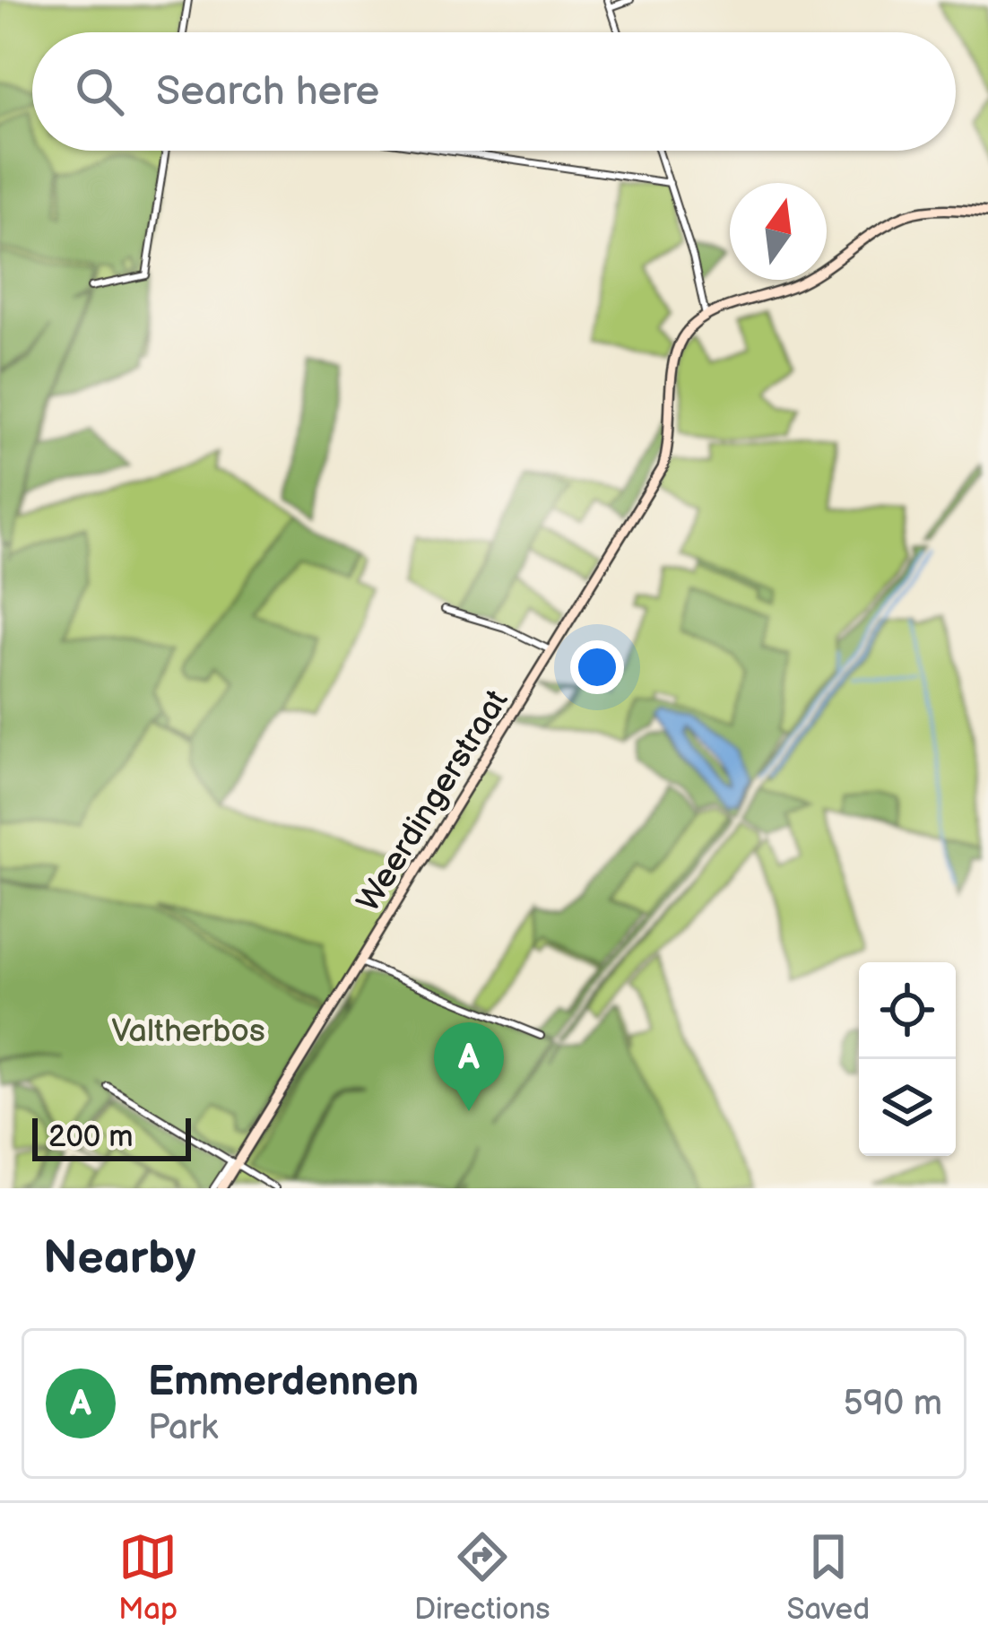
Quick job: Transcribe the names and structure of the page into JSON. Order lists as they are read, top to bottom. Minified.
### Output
{"streets":{"main road":["Weerdingerstraat"]},"parks":["Valtherbos"],"scale_bar":"200 m","north":"top","page":{"search":"Search here","pins":"A","scale":"200 m","heading":"Nearby","list":[{"mark":"A","name":"Emmerdennen","note":"Park","value":"590 m"}],"nav":["Map","Directions","Saved"]}}
